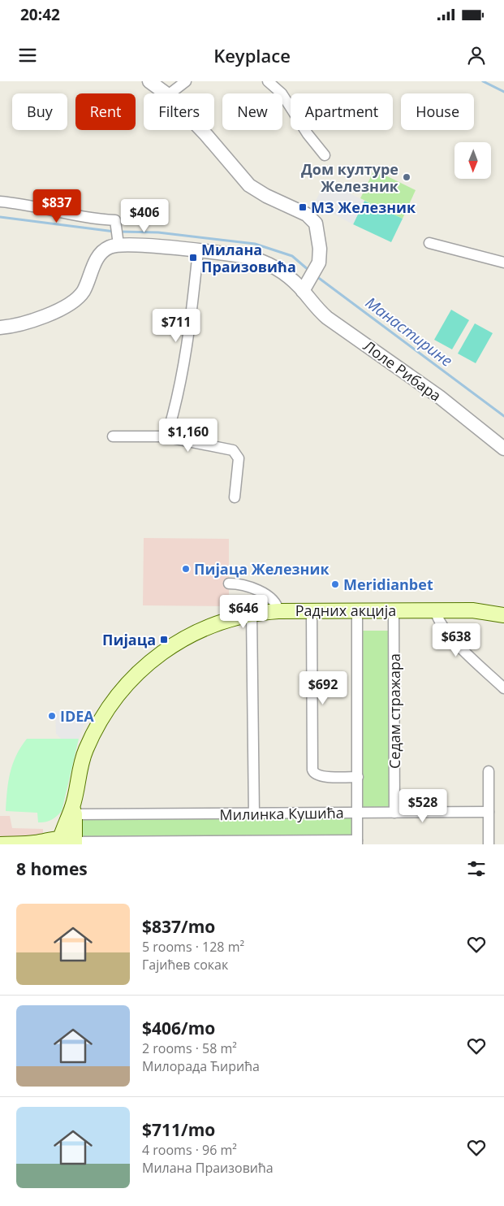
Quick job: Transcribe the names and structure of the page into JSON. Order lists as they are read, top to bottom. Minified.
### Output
{"streets":{"main road":["Радних акција"],"street":["Лоле Рибара","Седам стражара","Милинка Кушића"]},"crossings":[["Радних акција","Седам стражара"],["Радних акција","Милинка Кушића"],["Седам стражара","Милинка Кушића"]],"water":["Манастирине"],"places":{"other":["Дом културе Железник","Пијаца Железник","Meridianbet","IDEA"],"transit":["МЗ Железник","Милана Праизовића","Пијаца"]},"north":"bottom","page":{"status":"20:42","header":"Keyplace","chip":["Buy","Rent","Filters","New","Apartment","House"],"price":["$837","$406","$711","$1,160","$646","$638","$692","$528"],"heading":"8 homes","list":[{"name":"$837/mo","note":"5 rooms · 128 m² · Гајићев сокак"},{"name":"$406/mo","note":"2 rooms · 58 m² · Милорада Ћирића"},{"name":"$711/mo","note":"4 rooms · 96 m² · Милана Праизовића"}]}}
